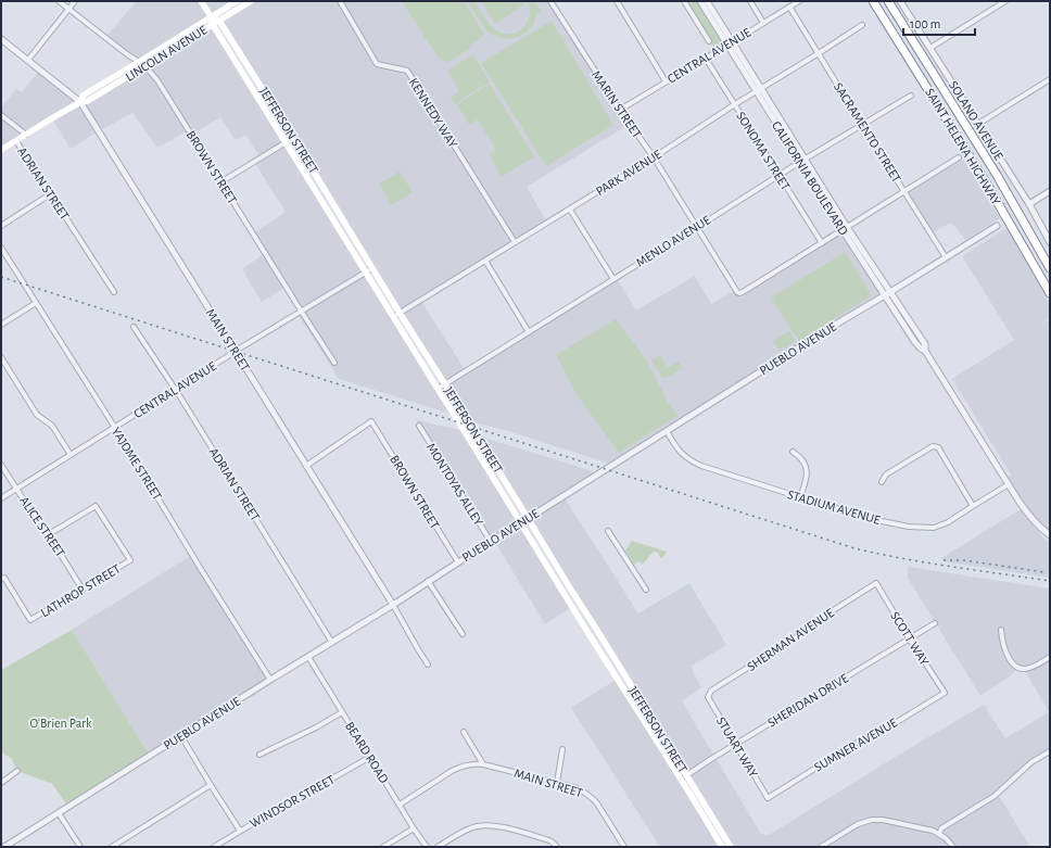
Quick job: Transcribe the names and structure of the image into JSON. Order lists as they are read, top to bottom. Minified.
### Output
{"streets":{"highway":["SAINT HELENA HIGHWAY"],"main road":["LINCOLN AVENUE","JEFFERSON STREET"],"street":["CENTRAL AVENUE","MARIN STREET","KENNEDY WAY","SOLANO AVENUE","SACRAMENTO STREET","SONOMA STREET","BROWN STREET","PARK AVENUE","CALIFORNIA BOULEVARD","ADRIAN STREET","MENLO AVENUE","MAIN STREET","PUEBLO AVENUE","YAJOME STREET","MONTOYAS ALLEY","STADIUM AVENUE","ALICE STREET","LATHROP STREET","SCOTT WAY","SHERMAN AVENUE","SHERIDAN DRIVE","SUMNER AVENUE","STUART WAY","BEARD ROAD","WINDSOR STREET"]},"crossings":[["LINCOLN AVENUE","JEFFERSON STREET"],["LINCOLN AVENUE","BROWN STREET"],["LINCOLN AVENUE","ADRIAN STREET"],["LINCOLN AVENUE","MAIN STREET"],["CENTRAL AVENUE","MARIN STREET"],["CENTRAL AVENUE","JEFFERSON STREET"],["CENTRAL AVENUE","SACRAMENTO STREET"],["CENTRAL AVENUE","SONOMA STREET"],["CENTRAL AVENUE","BROWN STREET"],["CENTRAL AVENUE","CALIFORNIA BOULEVARD"],["CENTRAL AVENUE","ADRIAN STREET"],["CENTRAL AVENUE","MAIN STREET"],["CENTRAL AVENUE","YAJOME STREET"],["CENTRAL AVENUE","ALICE STREET"],["MARIN STREET","SONOMA STREET"],["MARIN STREET","PARK AVENUE"],["MARIN STREET","MENLO AVENUE"],["KENNEDY WAY","PARK AVENUE"],["JEFFERSON STREET","PARK AVENUE"],["JEFFERSON STREET","MENLO AVENUE"],["JEFFERSON STREET","PUEBLO AVENUE"],["JEFFERSON STREET","SHERIDAN DRIVE"],["SACRAMENTO STREET","PARK AVENUE"],["SACRAMENTO STREET","MENLO AVENUE"],["SACRAMENTO STREET","PUEBLO AVENUE"],["SONOMA STREET","PARK AVENUE"],["SONOMA STREET","MENLO AVENUE"],["BROWN STREET","MAIN STREET"],["BROWN STREET","PUEBLO AVENUE"],["PARK AVENUE","CALIFORNIA BOULEVARD"],["CALIFORNIA BOULEVARD","MENLO AVENUE"],["CALIFORNIA BOULEVARD","PUEBLO AVENUE"],["CALIFORNIA BOULEVARD","STADIUM AVENUE"],["ADRIAN STREET","PUEBLO AVENUE"],["MAIN STREET","PUEBLO AVENUE"],["PUEBLO AVENUE","YAJOME STREET"],["PUEBLO AVENUE","MONTOYAS ALLEY"],["PUEBLO AVENUE","STADIUM AVENUE"],["PUEBLO AVENUE","BEARD ROAD"],["ALICE STREET","LATHROP STREET"],["SCOTT WAY","SHERMAN AVENUE"],["SCOTT WAY","SHERIDAN DRIVE"],["SCOTT WAY","SUMNER AVENUE"],["SHERMAN AVENUE","STUART WAY"],["SHERIDAN DRIVE","STUART WAY"],["SUMNER AVENUE","STUART WAY"],["BEARD ROAD","WINDSOR STREET"]],"parks":["O'Brien Park"],"scale_bar":"100 m"}
